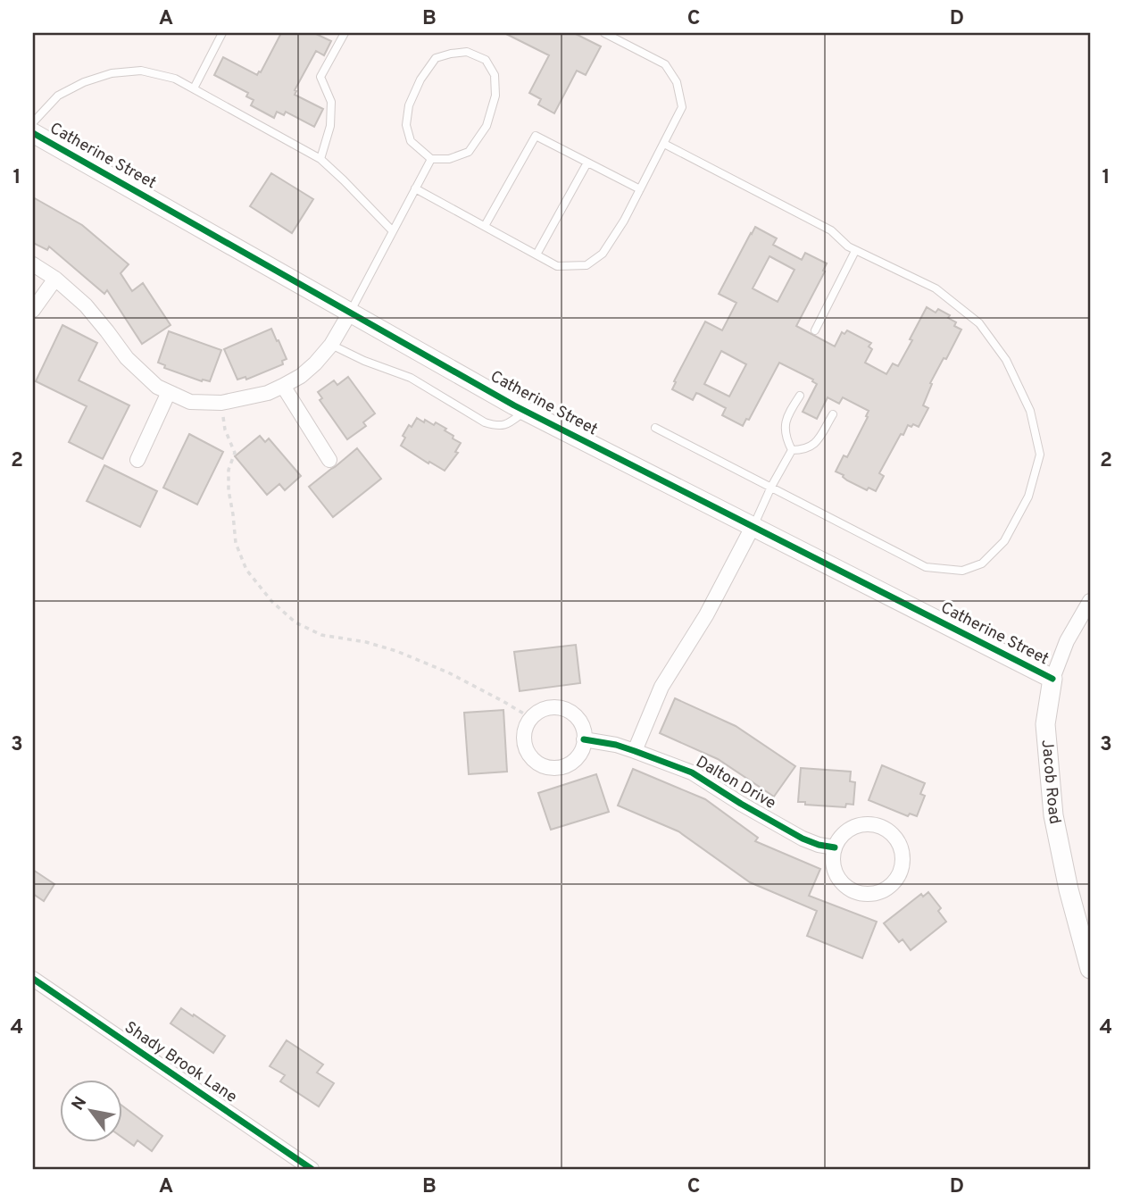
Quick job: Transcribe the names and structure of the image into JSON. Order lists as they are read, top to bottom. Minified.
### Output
{"streets":{"street":["Catherine Street","Jacob Road","Dalton Drive","Shady Brook Lane"]},"crossings":[["Catherine Street","Jacob Road"]],"north":"top left","grid":{"columns":["A","B","C","D"],"rows":["1","2","3","4"]}}
